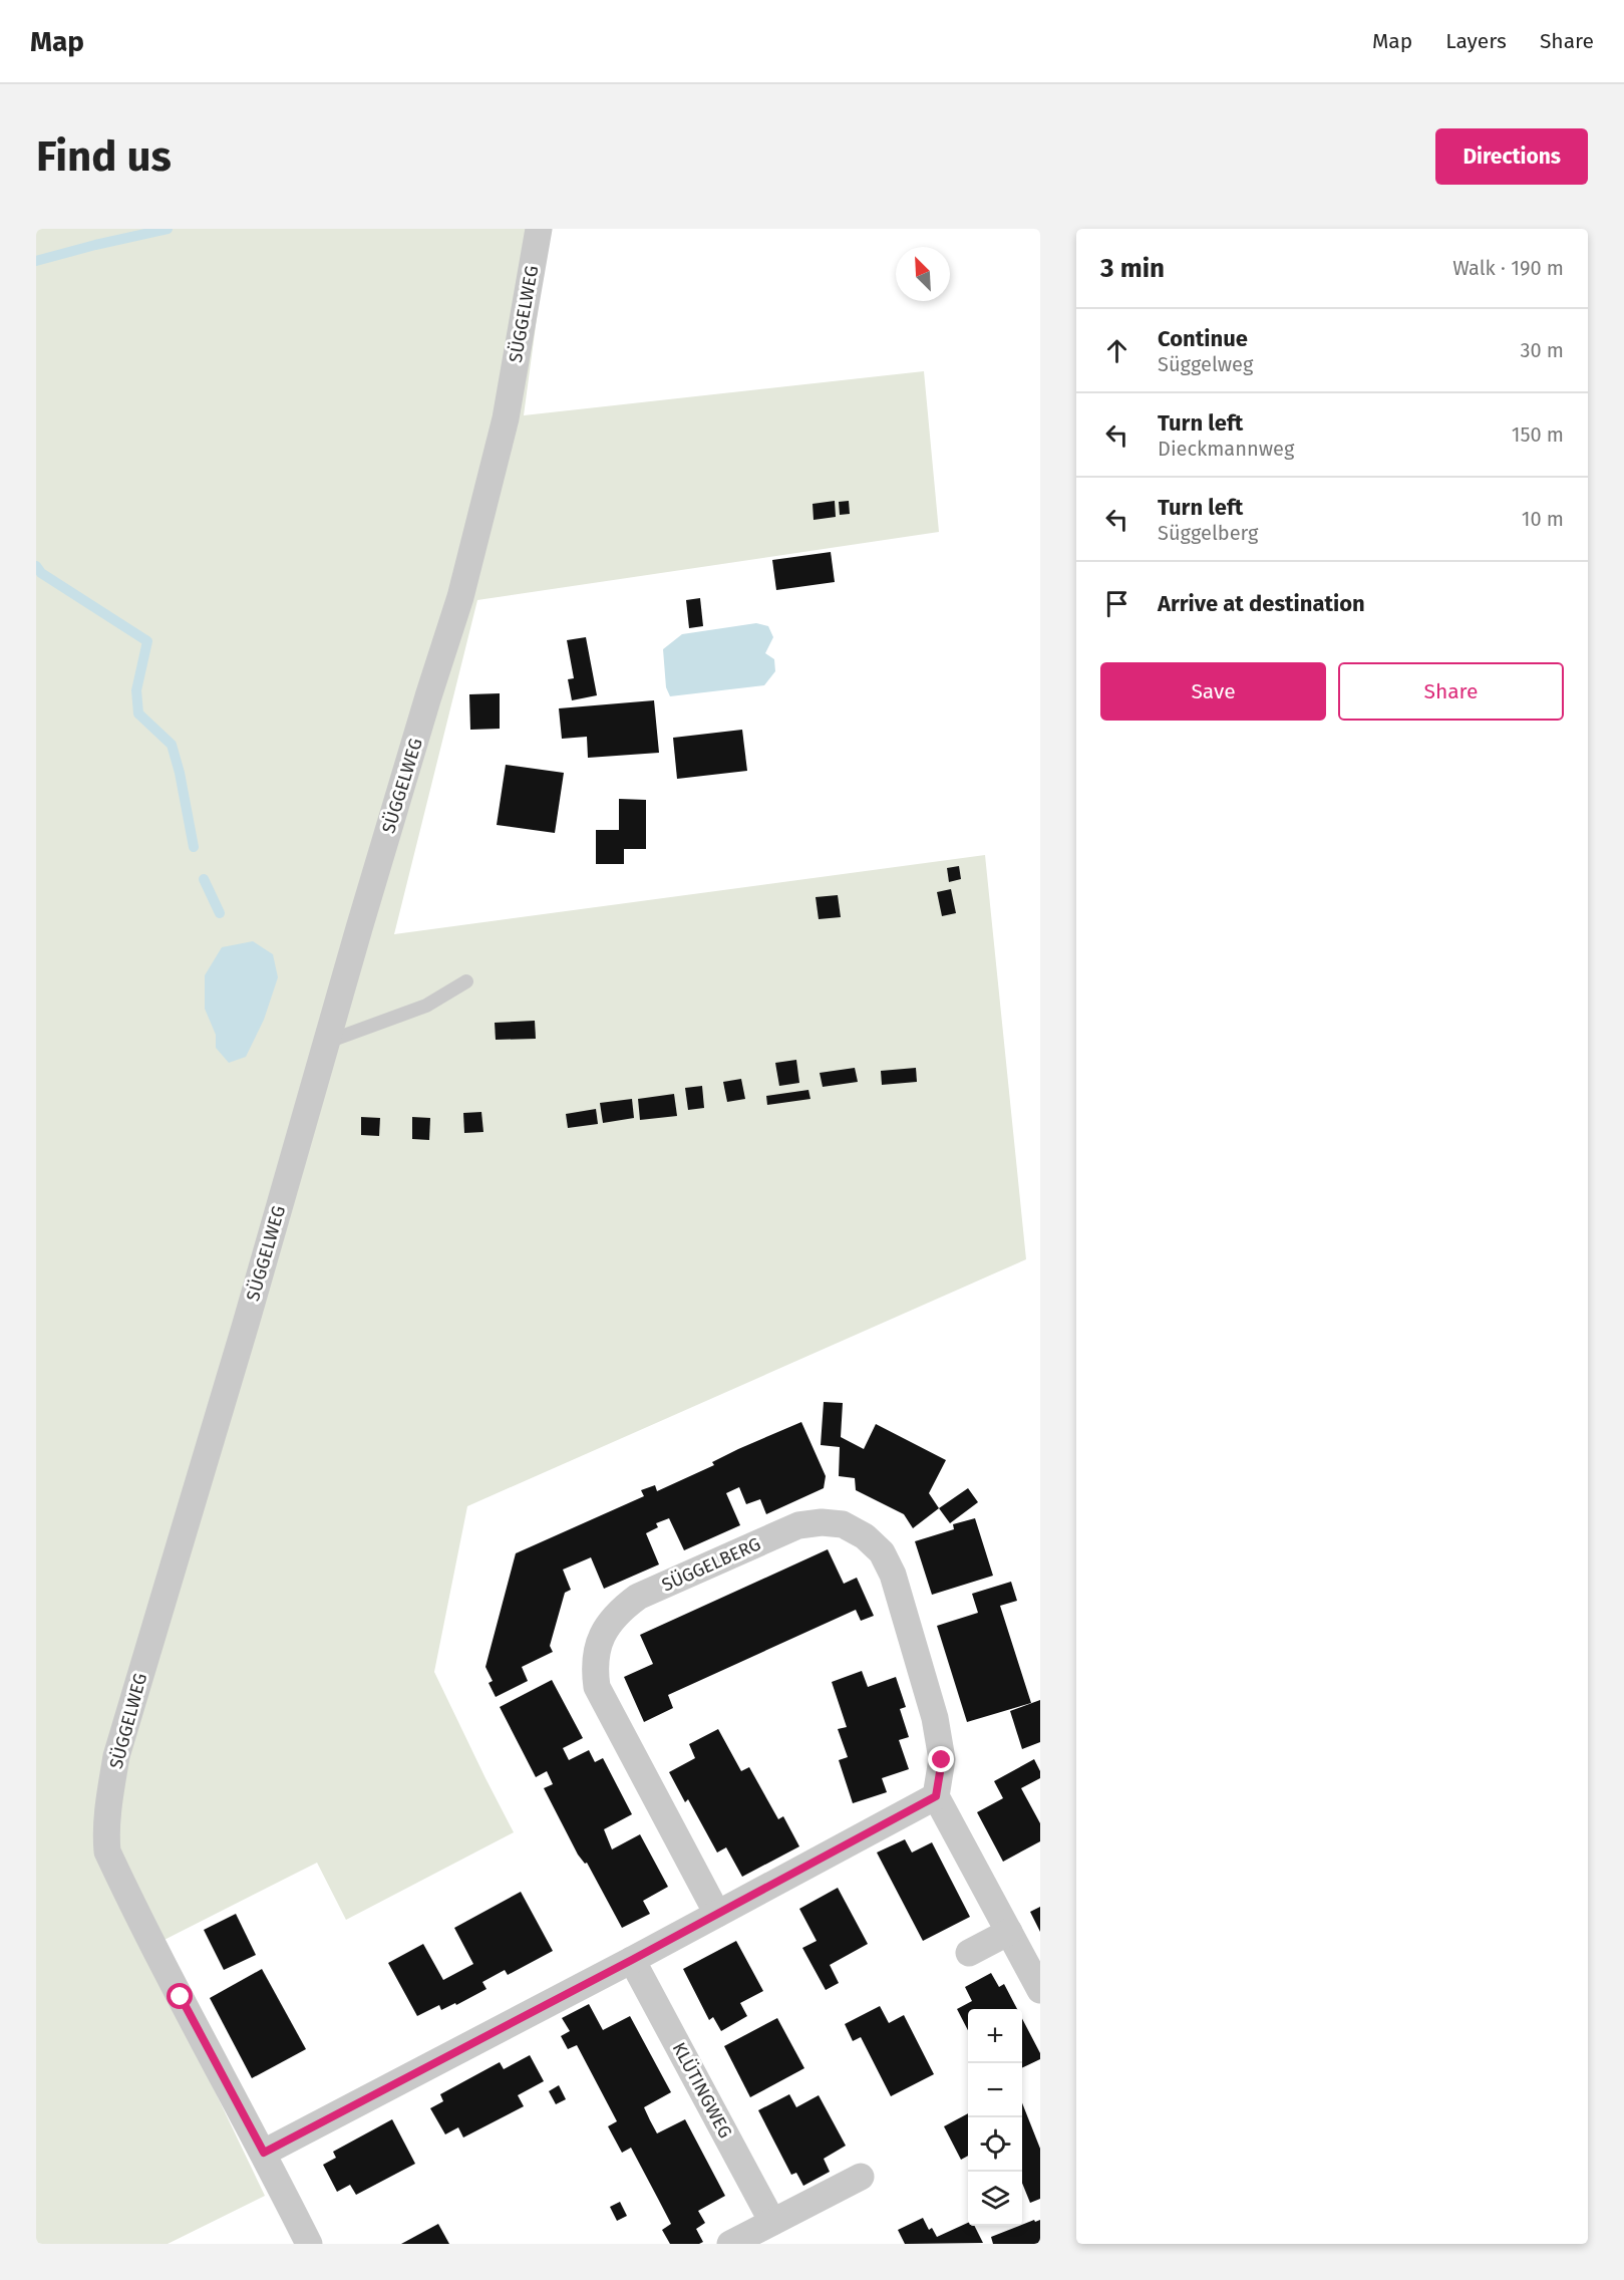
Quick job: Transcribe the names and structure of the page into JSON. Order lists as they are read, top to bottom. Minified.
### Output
{"streets":{"street":["SÜGGELWEG","SÜGGELBERG","KLÜTINGWEG"]},"north":"top left","page":{"header":"Map","nav":["Map","Layers","Share"],"buttons":["Directions",["Save","Share"]],"title":"Find us","heading":["3 min","Walk · 190 m"],"list":[["Continue","Süggelweg","30 m"],["Turn left","Dieckmannweg","150 m"],["Turn left","Süggelberg","10 m"],"Arrive at destination"],"map_buttons":["+","−"]}}
